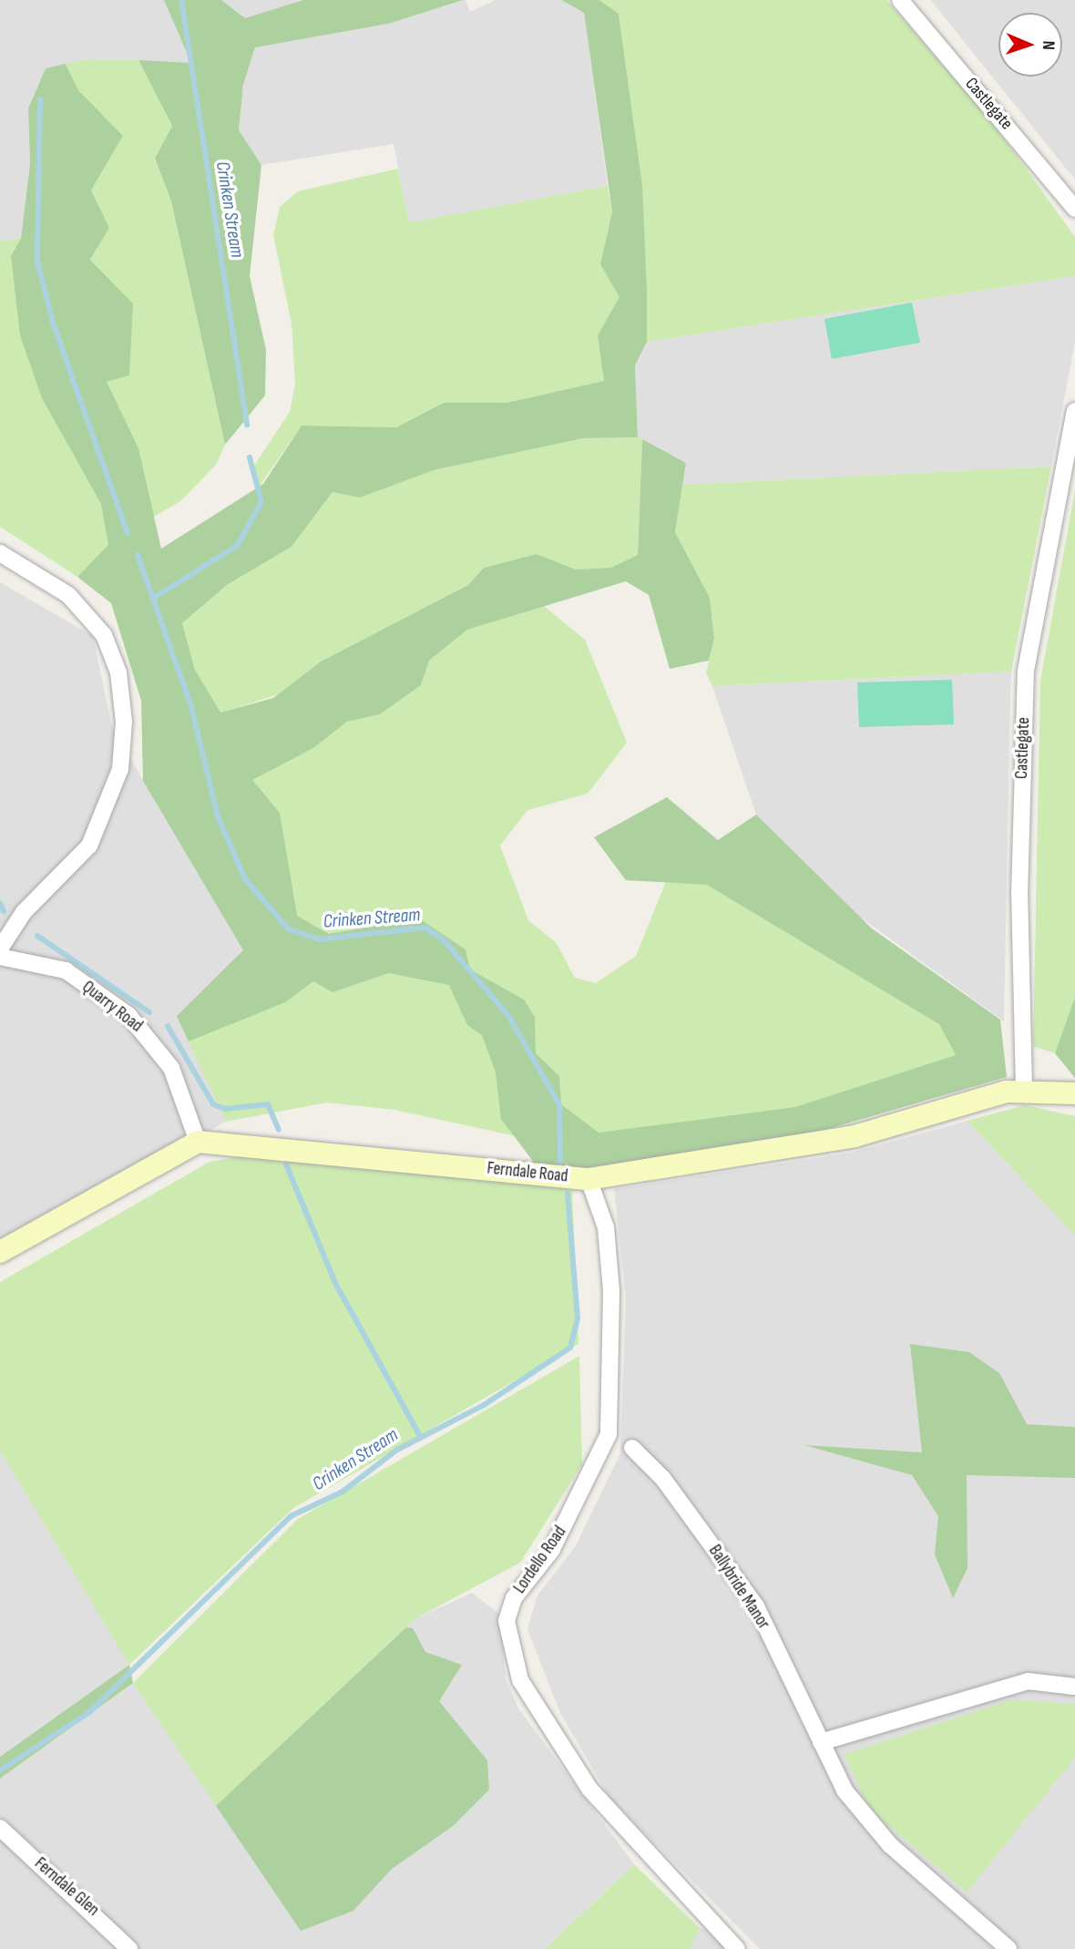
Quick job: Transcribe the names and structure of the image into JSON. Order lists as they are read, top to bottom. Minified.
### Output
{"streets":{"street":["Castlegate","Quarry Road","Ferndale Road","Lordello Road","Ballybride Manor","Ferndale Glen"]},"crossings":[["Castlegate","Ferndale Road"],["Quarry Road","Ferndale Road"],["Ferndale Road","Lordello Road"]],"water":["Crinken Stream"],"north":"right"}
